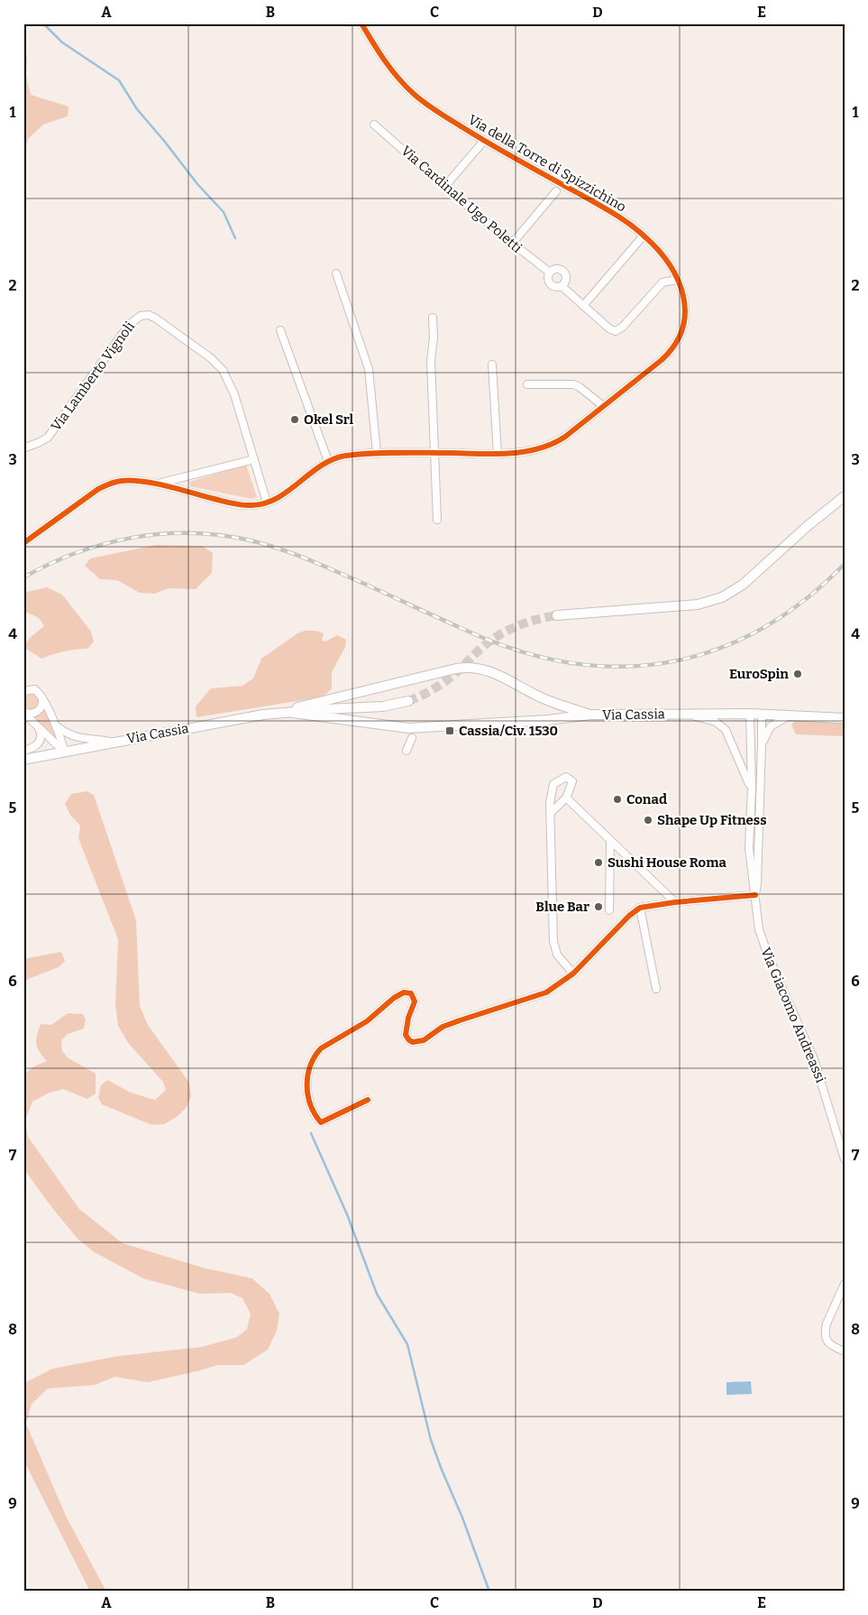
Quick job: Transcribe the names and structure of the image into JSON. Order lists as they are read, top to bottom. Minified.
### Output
{"streets":{"main road":["Via Cassia"],"street":["Via della Torre di Spizzichino","Via Cardinale Ugo Poletti","Via Lamberto Vignoli","Via Giacomo Andreassi"]},"crossings":[["Via della Torre di Spizzichino","Via Cardinale Ugo Poletti"],["Via della Torre di Spizzichino","Via Lamberto Vignoli"],["Via Cassia","Via Giacomo Andreassi"]],"places":{"other":["Okel Srl","EuroSpin","Conad","Shape Up Fitness","Sushi House Roma","Blue Bar"],"transit":["Cassia/Civ. 1530"]},"grid":{"columns":["A","B","C","D","E"],"rows":["1","2","3","4","5","6","7","8","9"]}}
